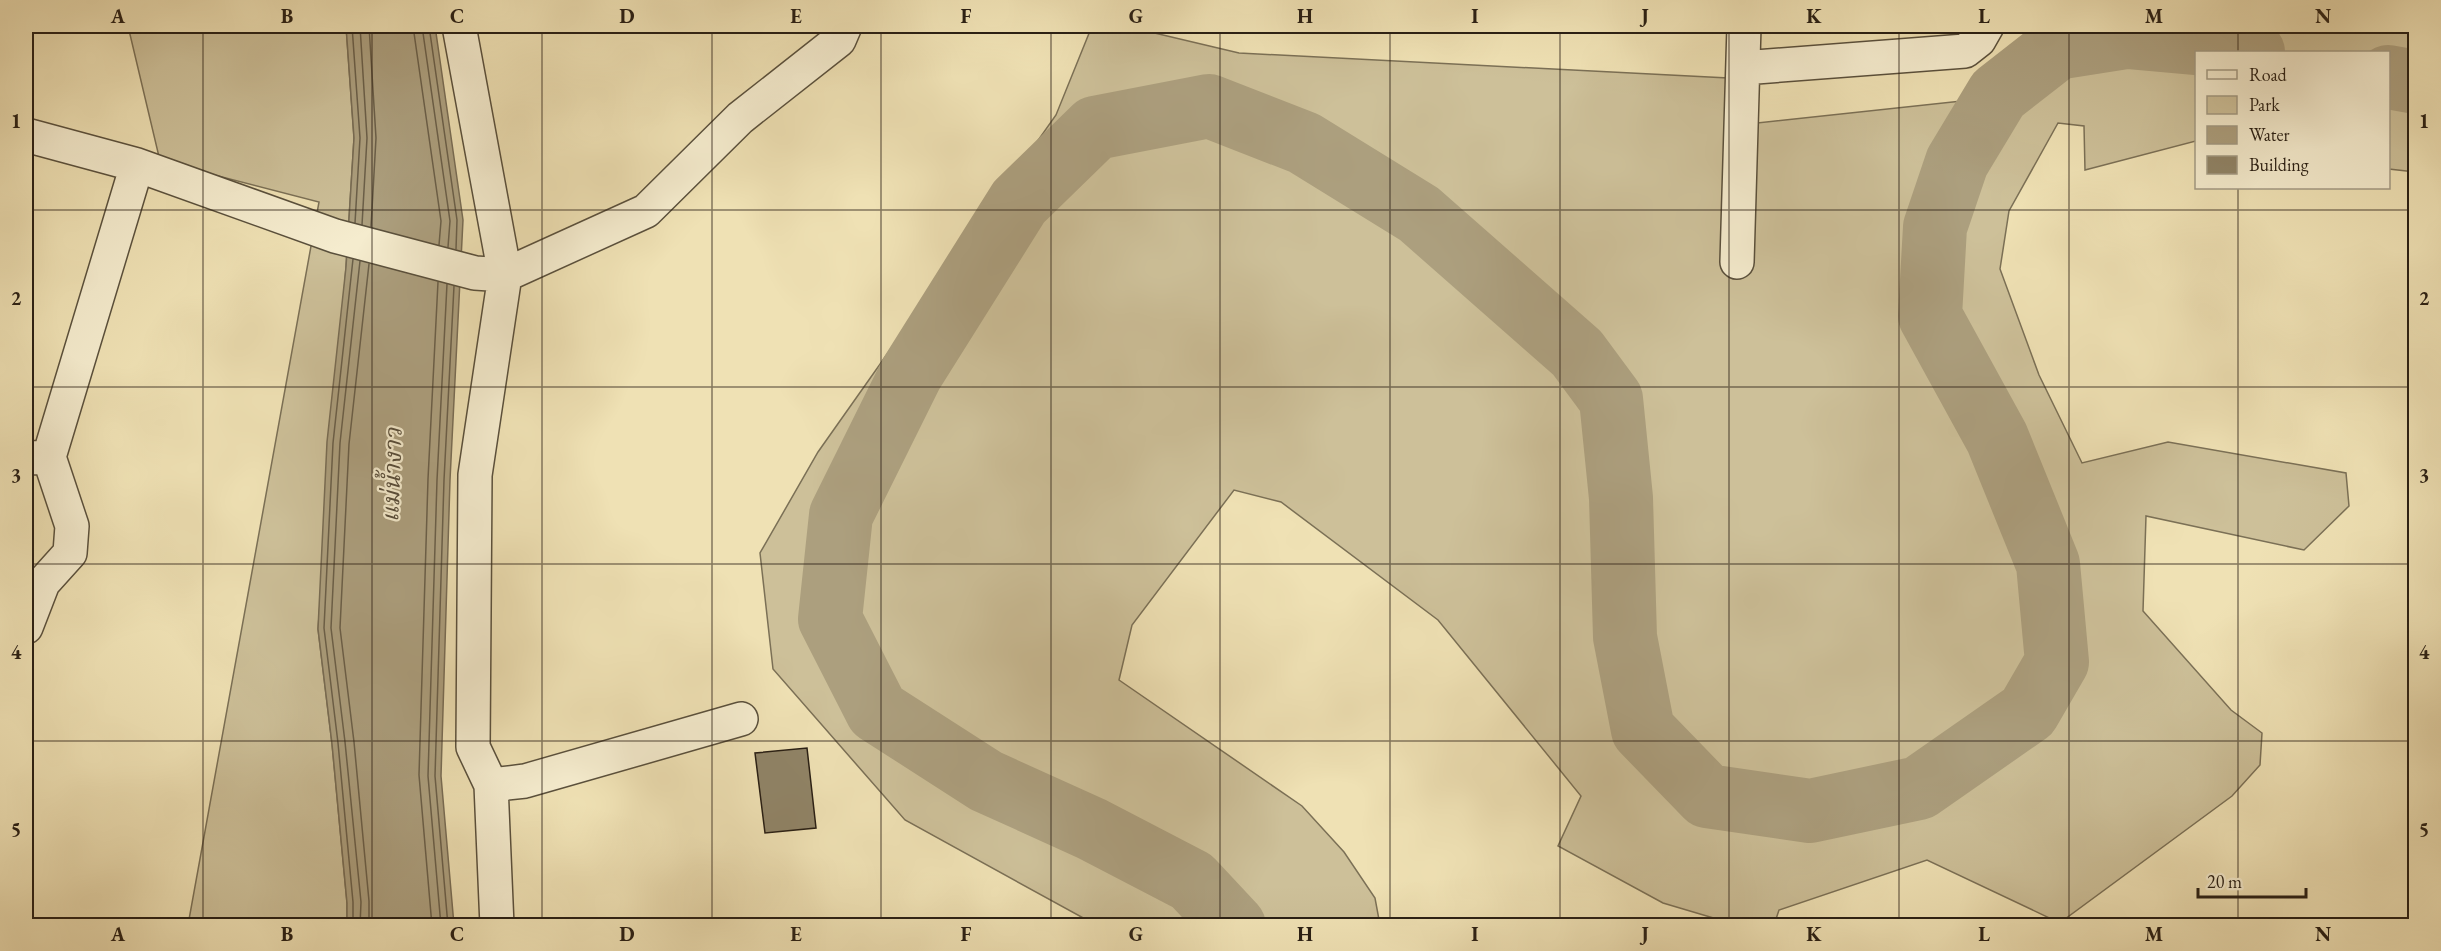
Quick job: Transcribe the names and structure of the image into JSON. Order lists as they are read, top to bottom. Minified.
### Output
{"water":["แม่น้ำงาว"],"legend":["Road","Park","Water","Building"],"scale_bar":"20 m","grid":{"columns":["A","B","C","D","E","F","G","H","I","J","K","L","M","N"],"rows":["1","2","3","4","5"]}}
